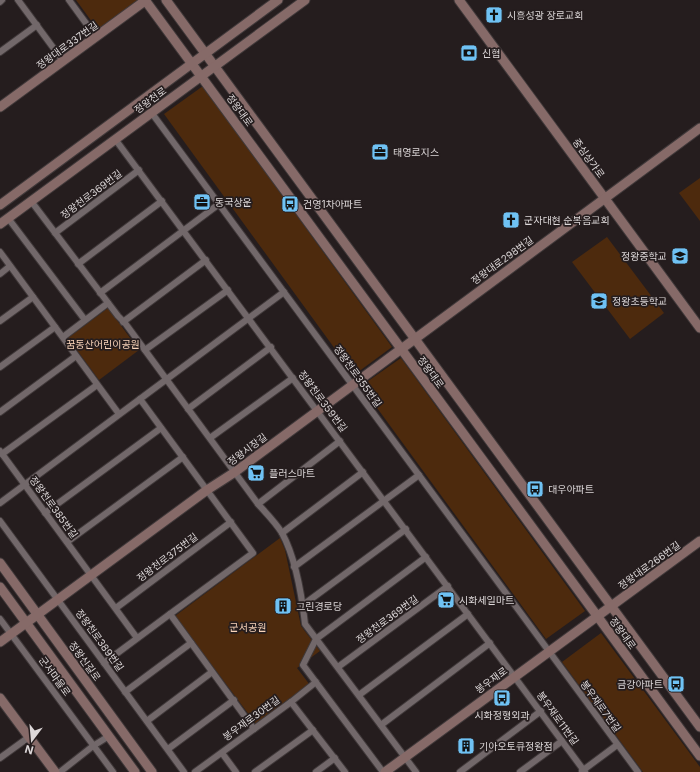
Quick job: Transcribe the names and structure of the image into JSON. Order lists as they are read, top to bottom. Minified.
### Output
{"streets":{"street":["정왕대로337번길","정왕천로","정왕대로","중심상가로","정왕천로369번길","정왕대로298번길","정왕천로355번길","정왕천로359번길","정왕시장길","정왕천로385번길","정왕천로375번길","정왕대로266번길","정왕천로389번길","정왕신길로","군서마을로","봉우재로","봉우재로7번길","봉우재로30번길","봉우재로11번길"]},"crossings":[["정왕대로337번길","정왕대로"],["정왕천로","정왕대로"],["정왕천로","정왕천로355번길"],["정왕천로","정왕천로359번길"],["정왕대로","정왕대로298번길"],["정왕대로","정왕시장길"],["정왕대로","정왕대로266번길"],["정왕대로","봉우재로"],["중심상가로","정왕대로298번길"],["정왕천로369번길","정왕천로359번길"],["정왕대로298번길","정왕시장길"],["정왕천로355번길","정왕시장길"],["정왕천로355번길","봉우재로"],["정왕천로355번길","봉우재로7번길"],["정왕천로359번길","정왕시장길"],["정왕천로359번길","봉우재로"],["정왕천로359번길","봉우재로11번길"],["정왕시장길","정왕천로385번길"],["정왕시장길","정왕천로389번길"],["정왕시장길","정왕신길로"],["정왕시장길","군서마을로"],["정왕대로266번길","봉우재로"],["봉우재로","봉우재로7번길"],["봉우재로","봉우재로11번길"]],"parks":["꿈동산어린이공원","군서공원"],"places":{"church":["시흥성광 장로교회","군자대현 순복음교회"],"bank":["신협"],"office":["태영로지스","동국상운"],"bus stop":["건영1차아파트","대우아파트","금강아파트","시화정형외과"],"school or university":["정왕중학교","정왕초등학교"],"supermarket":["플러스마트","시화세일마트"],"building":["그린경로당","기아오토큐정왕점"]},"north":"bottom"}
